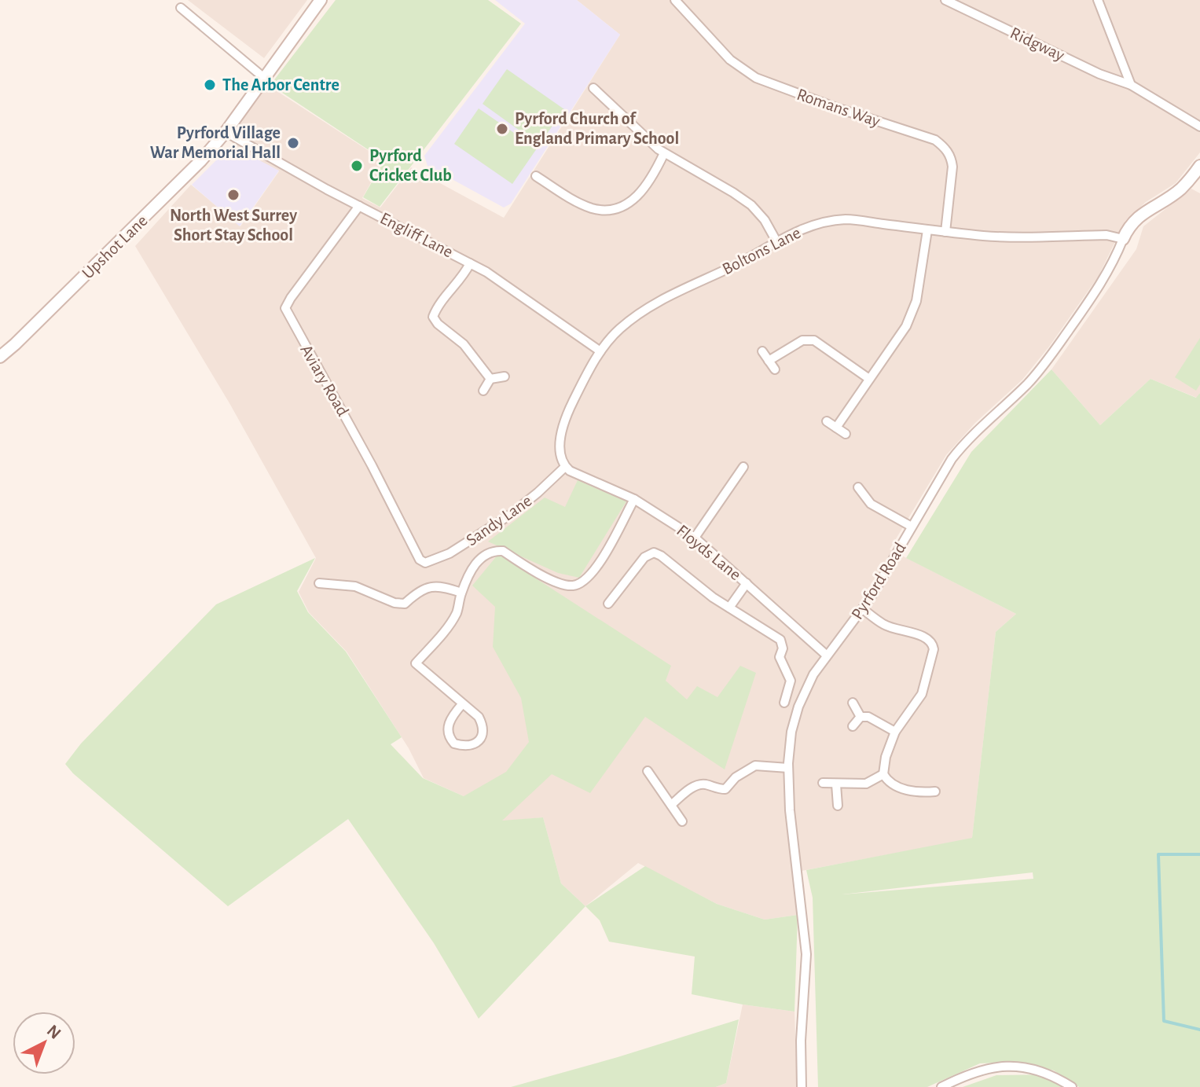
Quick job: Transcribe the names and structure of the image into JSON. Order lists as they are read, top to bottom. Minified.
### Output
{"streets":{"main road":["Upshot Lane","Pyrford Road"],"street":["Ridgway","Romans Way","Engliff Lane","Boltons Lane","Aviary Road","Sandy Lane","Floyds Lane"]},"crossings":[["Romans Way","Boltons Lane"],["Engliff Lane","Upshot Lane"],["Engliff Lane","Boltons Lane"],["Engliff Lane","Aviary Road"],["Boltons Lane","Sandy Lane"],["Boltons Lane","Floyds Lane"],["Boltons Lane","Pyrford Road"],["Aviary Road","Sandy Lane"],["Sandy Lane","Floyds Lane"],["Floyds Lane","Pyrford Road"]],"places":["The Arbor Centre","Pyrford Church of England Primary School","Pyrford Village War Memorial Hall","Pyrford Cricket Club","North West Surrey Short Stay School"],"north":"top right"}
